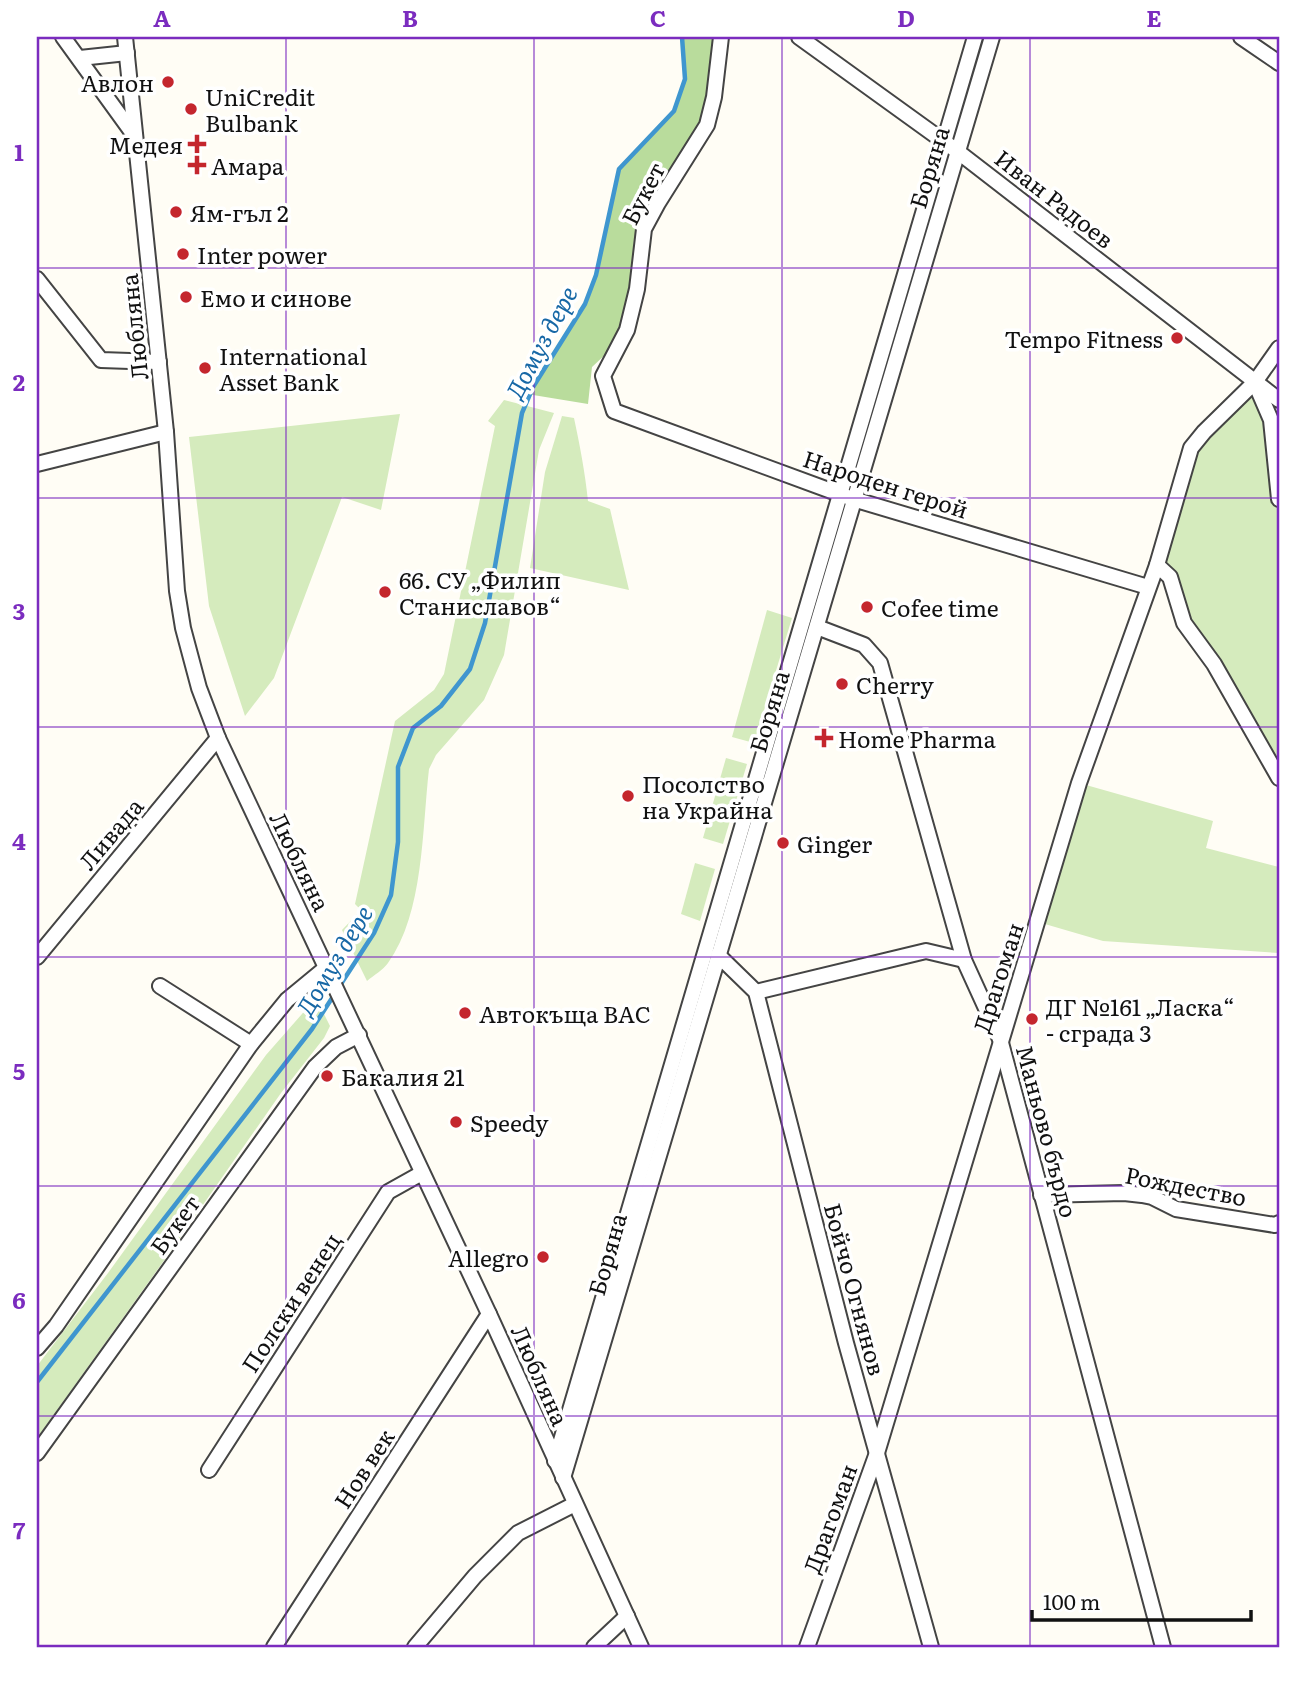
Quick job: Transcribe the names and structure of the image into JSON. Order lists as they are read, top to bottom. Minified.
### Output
{"streets":{"street":["Боряна","Букет","Иван Радоев","Любляна","Народен герой","Ливада","Драгоман","Маньово бърдо","Рождество","Бойчо Огнянов","Полски венец","Нов век"]},"crossings":[["Боряна","Иван Радоев"],["Боряна","Любляна"],["Боряна","Народен герой"],["Боряна","Маньово бърдо"],["Букет","Любляна"],["Букет","Народен герой"],["Иван Радоев","Драгоман"],["Любляна","Ливада"],["Любляна","Полски венец"],["Любляна","Нов век"],["Народен герой","Драгоман"],["Драгоман","Маньово бърдо"],["Драгоман","Бойчо Огнянов"],["Маньово бърдо","Рождество"]],"water":["Домуз дере"],"places":{"other":["Авлон","UniCredit Bulbank","Ям-гъл 2","Inter power","Емо и синове","Tempo Fitness","International Asset Bank","66. СУ „Филип Станиславов“","Cofee time","Cherry","Посолство на Украйна","Ginger","Автокъща ВАС","ДГ №161 „Ласка“ - сграда 3","Бакалия 21","Speedy","Allegro"],"health":["Медея","Амара","Home Pharma"]},"scale_bar":"100 m","grid":{"columns":["A","B","C","D","E"],"rows":["1","2","3","4","5","6","7"]}}
